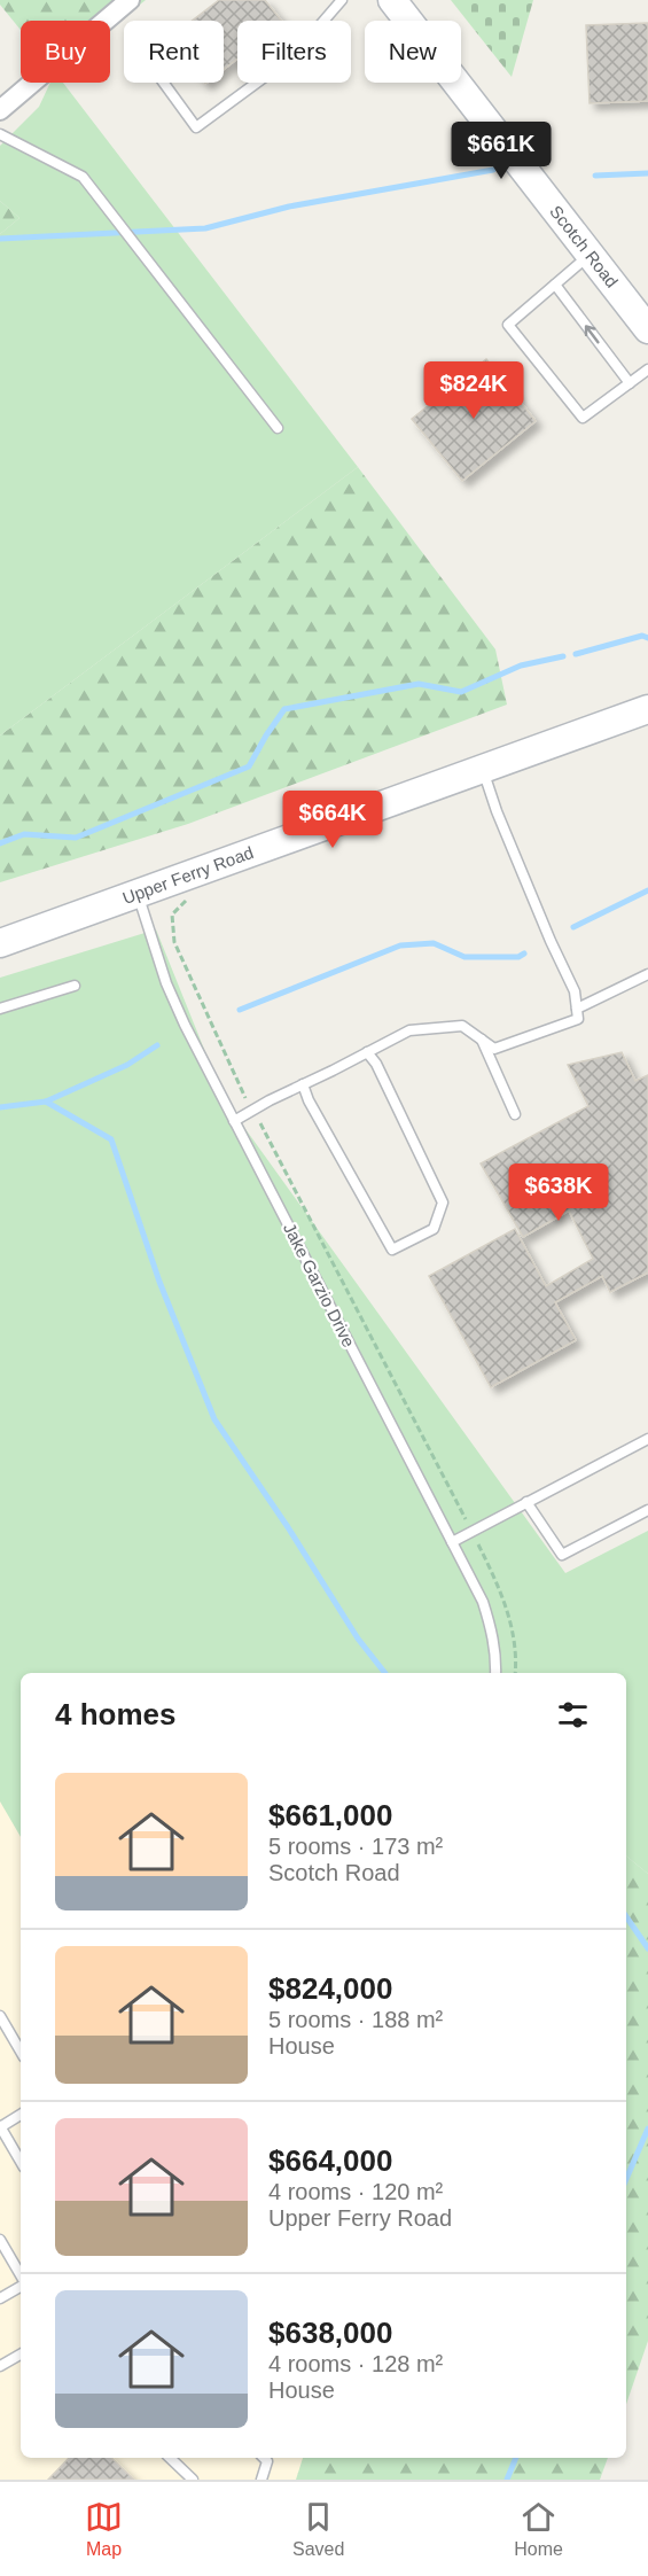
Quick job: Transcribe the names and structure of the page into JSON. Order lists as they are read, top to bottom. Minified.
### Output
{"streets":{"main road":["Scotch Road","Upper Ferry Road"],"lane":["Jake Garzio Drive"]},"crossings":[["Upper Ferry Road","Jake Garzio Drive"]],"page":{"chip":["Buy","Rent","Filters","New"],"price":["$661K","$824K","$664K","$638K"],"heading":"4 homes","list":[{"name":"$661,000","note":"5 rooms · 173 m² · Scotch Road"},{"name":"$824,000","note":"5 rooms · 188 m² · House"},{"name":"$664,000","note":"4 rooms · 120 m² · Upper Ferry Road"},{"name":"$638,000","note":"4 rooms · 128 m² · House"}],"tabs":["Map","Saved","Home"]}}
